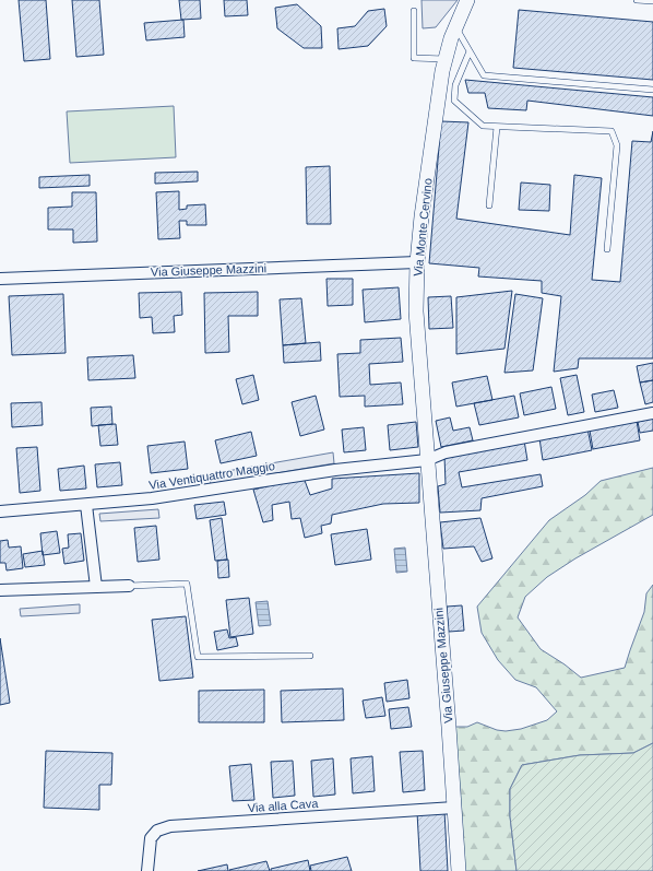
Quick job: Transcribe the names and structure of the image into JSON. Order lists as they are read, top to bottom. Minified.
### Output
{"streets":{"street":["Via Monte Cervino","Via Giuseppe Mazzini","Via Ventiquattro Maggio","Via alla Cava"]},"crossings":[["Via Monte Cervino","Via Giuseppe Mazzini"],["Via Monte Cervino","Via Ventiquattro Maggio"],["Via Giuseppe Mazzini","Via Ventiquattro Maggio"],["Via Giuseppe Mazzini","Via alla Cava"]]}
